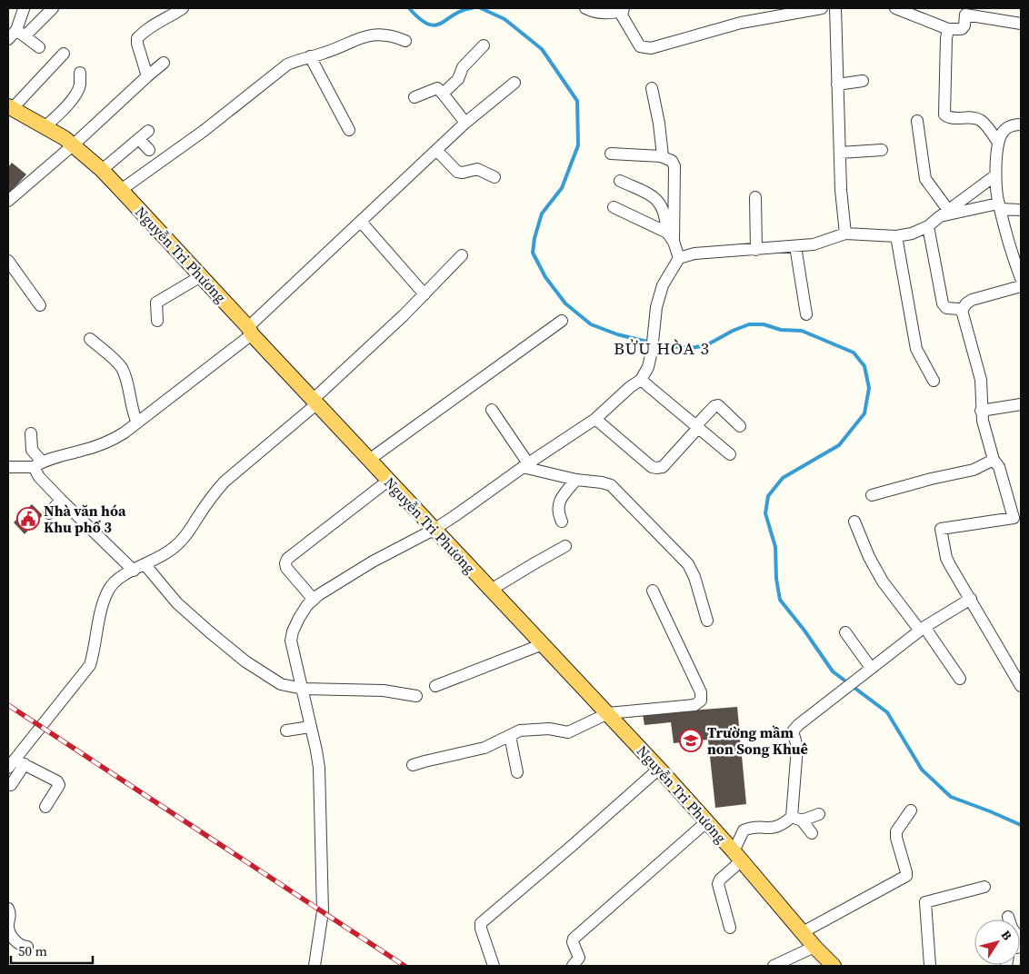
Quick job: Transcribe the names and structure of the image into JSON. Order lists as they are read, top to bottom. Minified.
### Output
{"streets":{"main road":["Nguyễn Tri Phương"]},"districts":["BỬU HÒA 3"],"places":{"public building":["Nhà văn hóa Khu phố 3"],"school or university":["Trường mầm non Song Khuê"]},"scale_bar":"50 m","north":"top right"}
